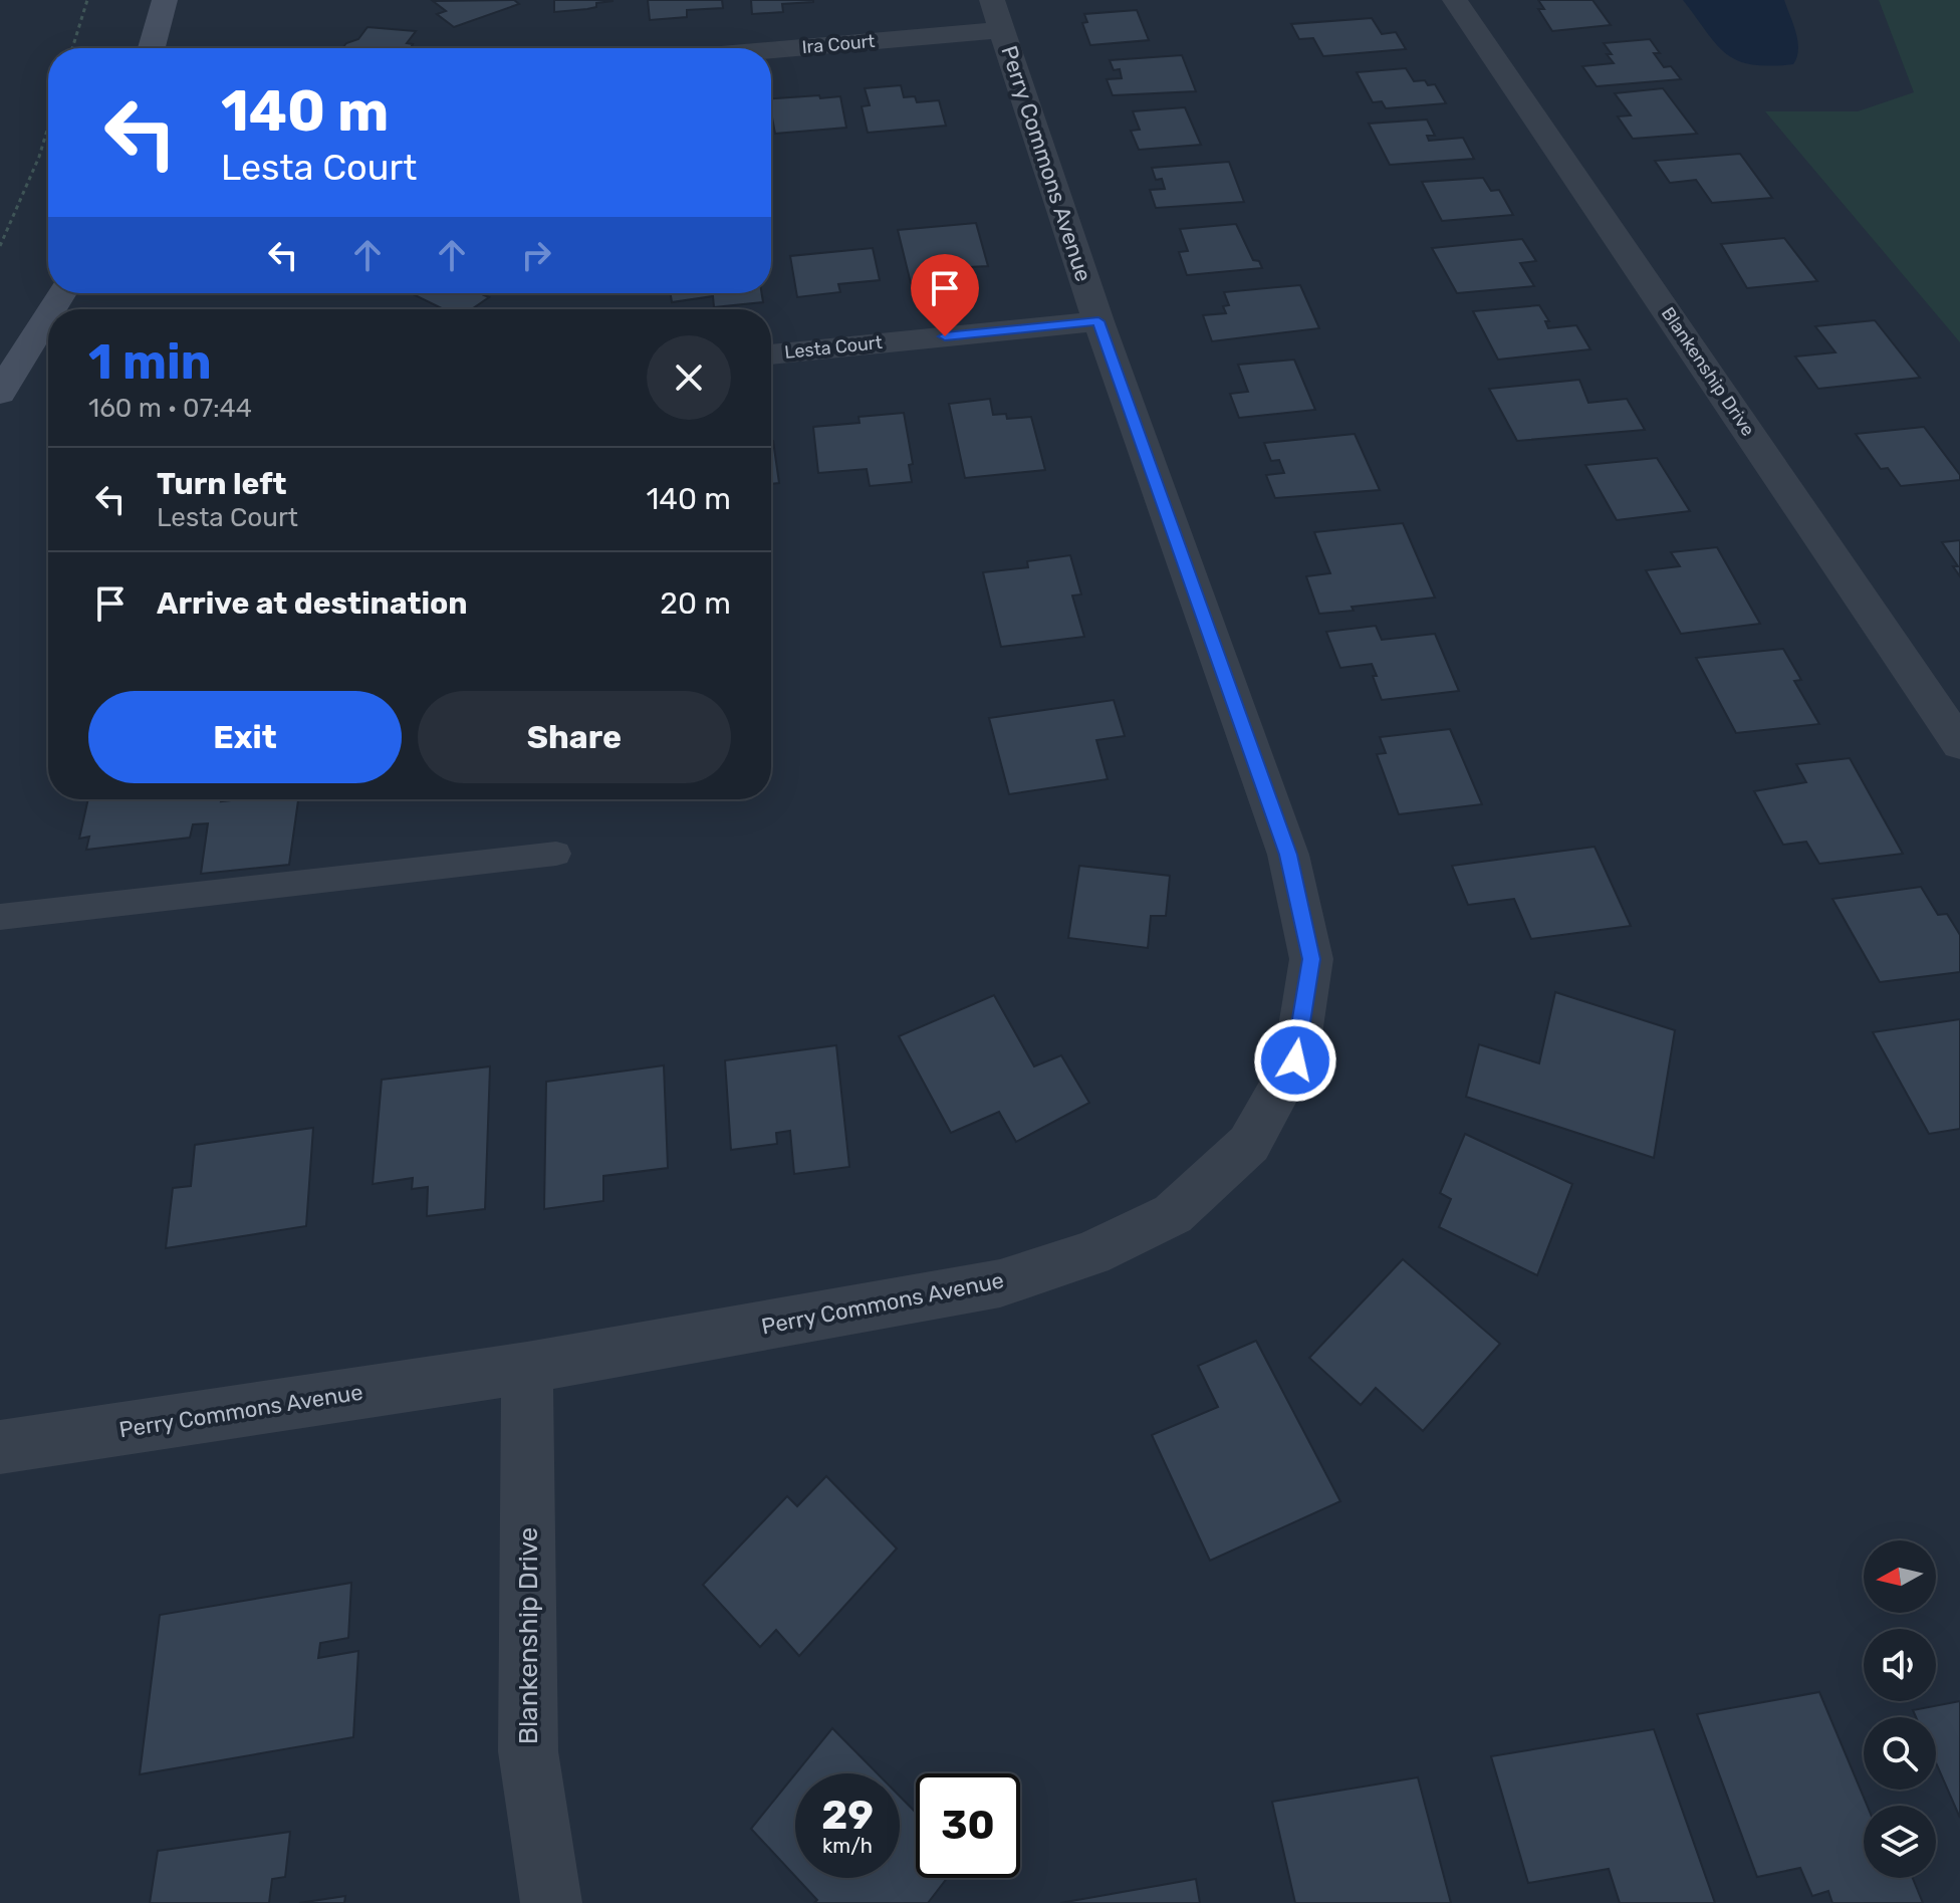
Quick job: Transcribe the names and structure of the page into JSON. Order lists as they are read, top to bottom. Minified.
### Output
{"streets":{"street":["Ira Court","Perry Commons Avenue","Lesta Court","Blankenship Drive"]},"crossings":[["Ira Court","Perry Commons Avenue"],["Perry Commons Avenue","Lesta Court"],["Perry Commons Avenue","Blankenship Drive"]],"north":"left","page":{"turn":["140 m","Lesta Court"],"heading":["1 min","160 m · 07:44"],"list":[{"name":"Turn left","note":"Lesta Court","value":"140 m"},{"name":"Arrive at destination","value":"20 m"}],"buttons":["Exit","Share"],"speed":"29 km/h","limit":"30"}}
